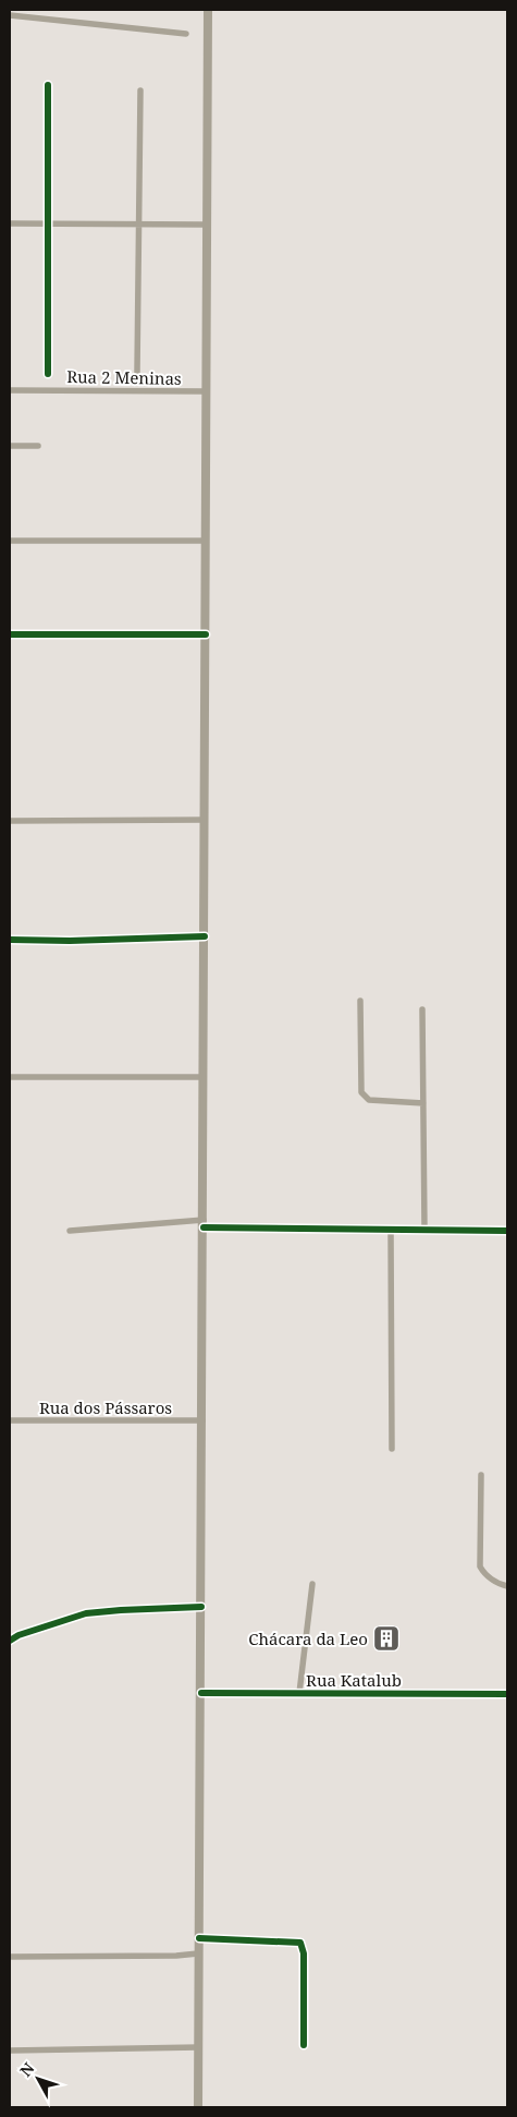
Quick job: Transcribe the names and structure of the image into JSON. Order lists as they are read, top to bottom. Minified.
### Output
{"streets":{"street":["Rua 2 Meninas","Rua dos Pássaros","Rua Katalub"]},"places":{"building":["Chácara da Leo"]},"north":"top left"}
